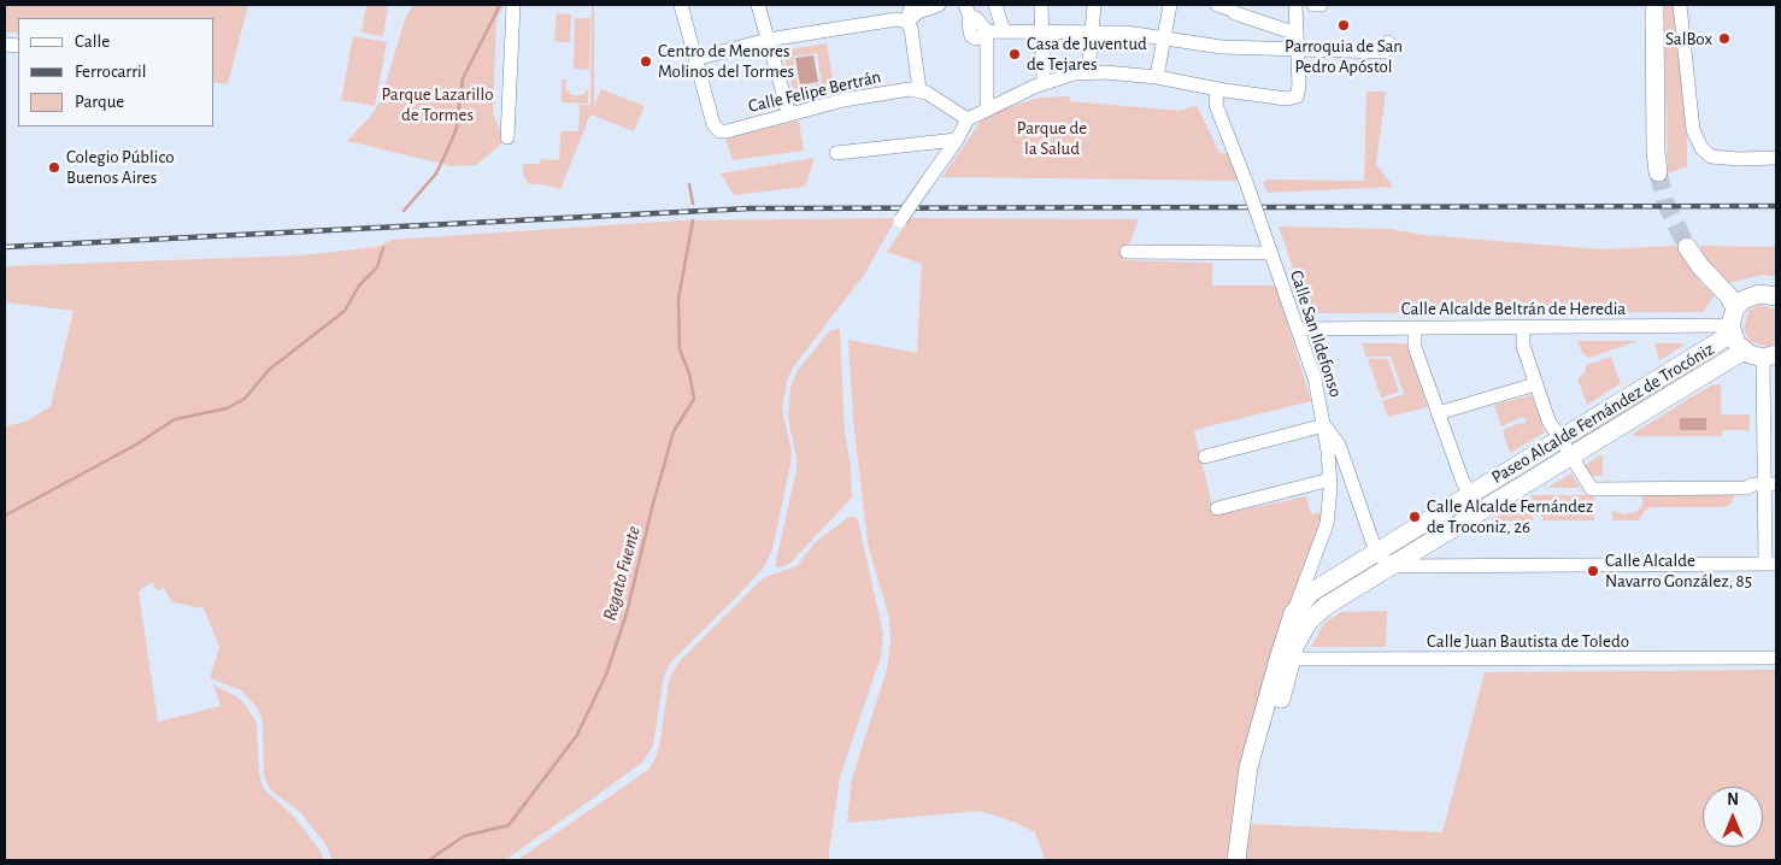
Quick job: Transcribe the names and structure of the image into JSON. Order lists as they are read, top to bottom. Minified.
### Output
{"streets":{"main road":["Paseo Alcalde Fernández de Trocóniz"],"street":["Calle Felipe Bertrán","Calle Alcalde Beltrán de Heredia","Calle San Ildefonso","Calle Juan Bautista de Toledo"]},"crossings":[["Calle Alcalde Beltrán de Heredia","Calle San Ildefonso"],["Calle Alcalde Beltrán de Heredia","Paseo Alcalde Fernández de Trocóniz"],["Calle San Ildefonso","Paseo Alcalde Fernández de Trocóniz"],["Paseo Alcalde Fernández de Trocóniz","Calle Juan Bautista de Toledo"]],"water":["Regato Fuente"],"parks":["Parque Lazarillo de Tormes","Parque de la Salud"],"places":["Parroquia de San Pedro Apóstol","SalBox","Casa de Juventud de Tejares","Centro de Menores Molinos del Tormes","Colegio Público Buenos Aires","Calle Alcalde Fernández de Troconiz, 26","Calle Alcalde Navarro González, 85"],"legend":["Calle","Ferrocarril","Parque"],"north":"top"}
